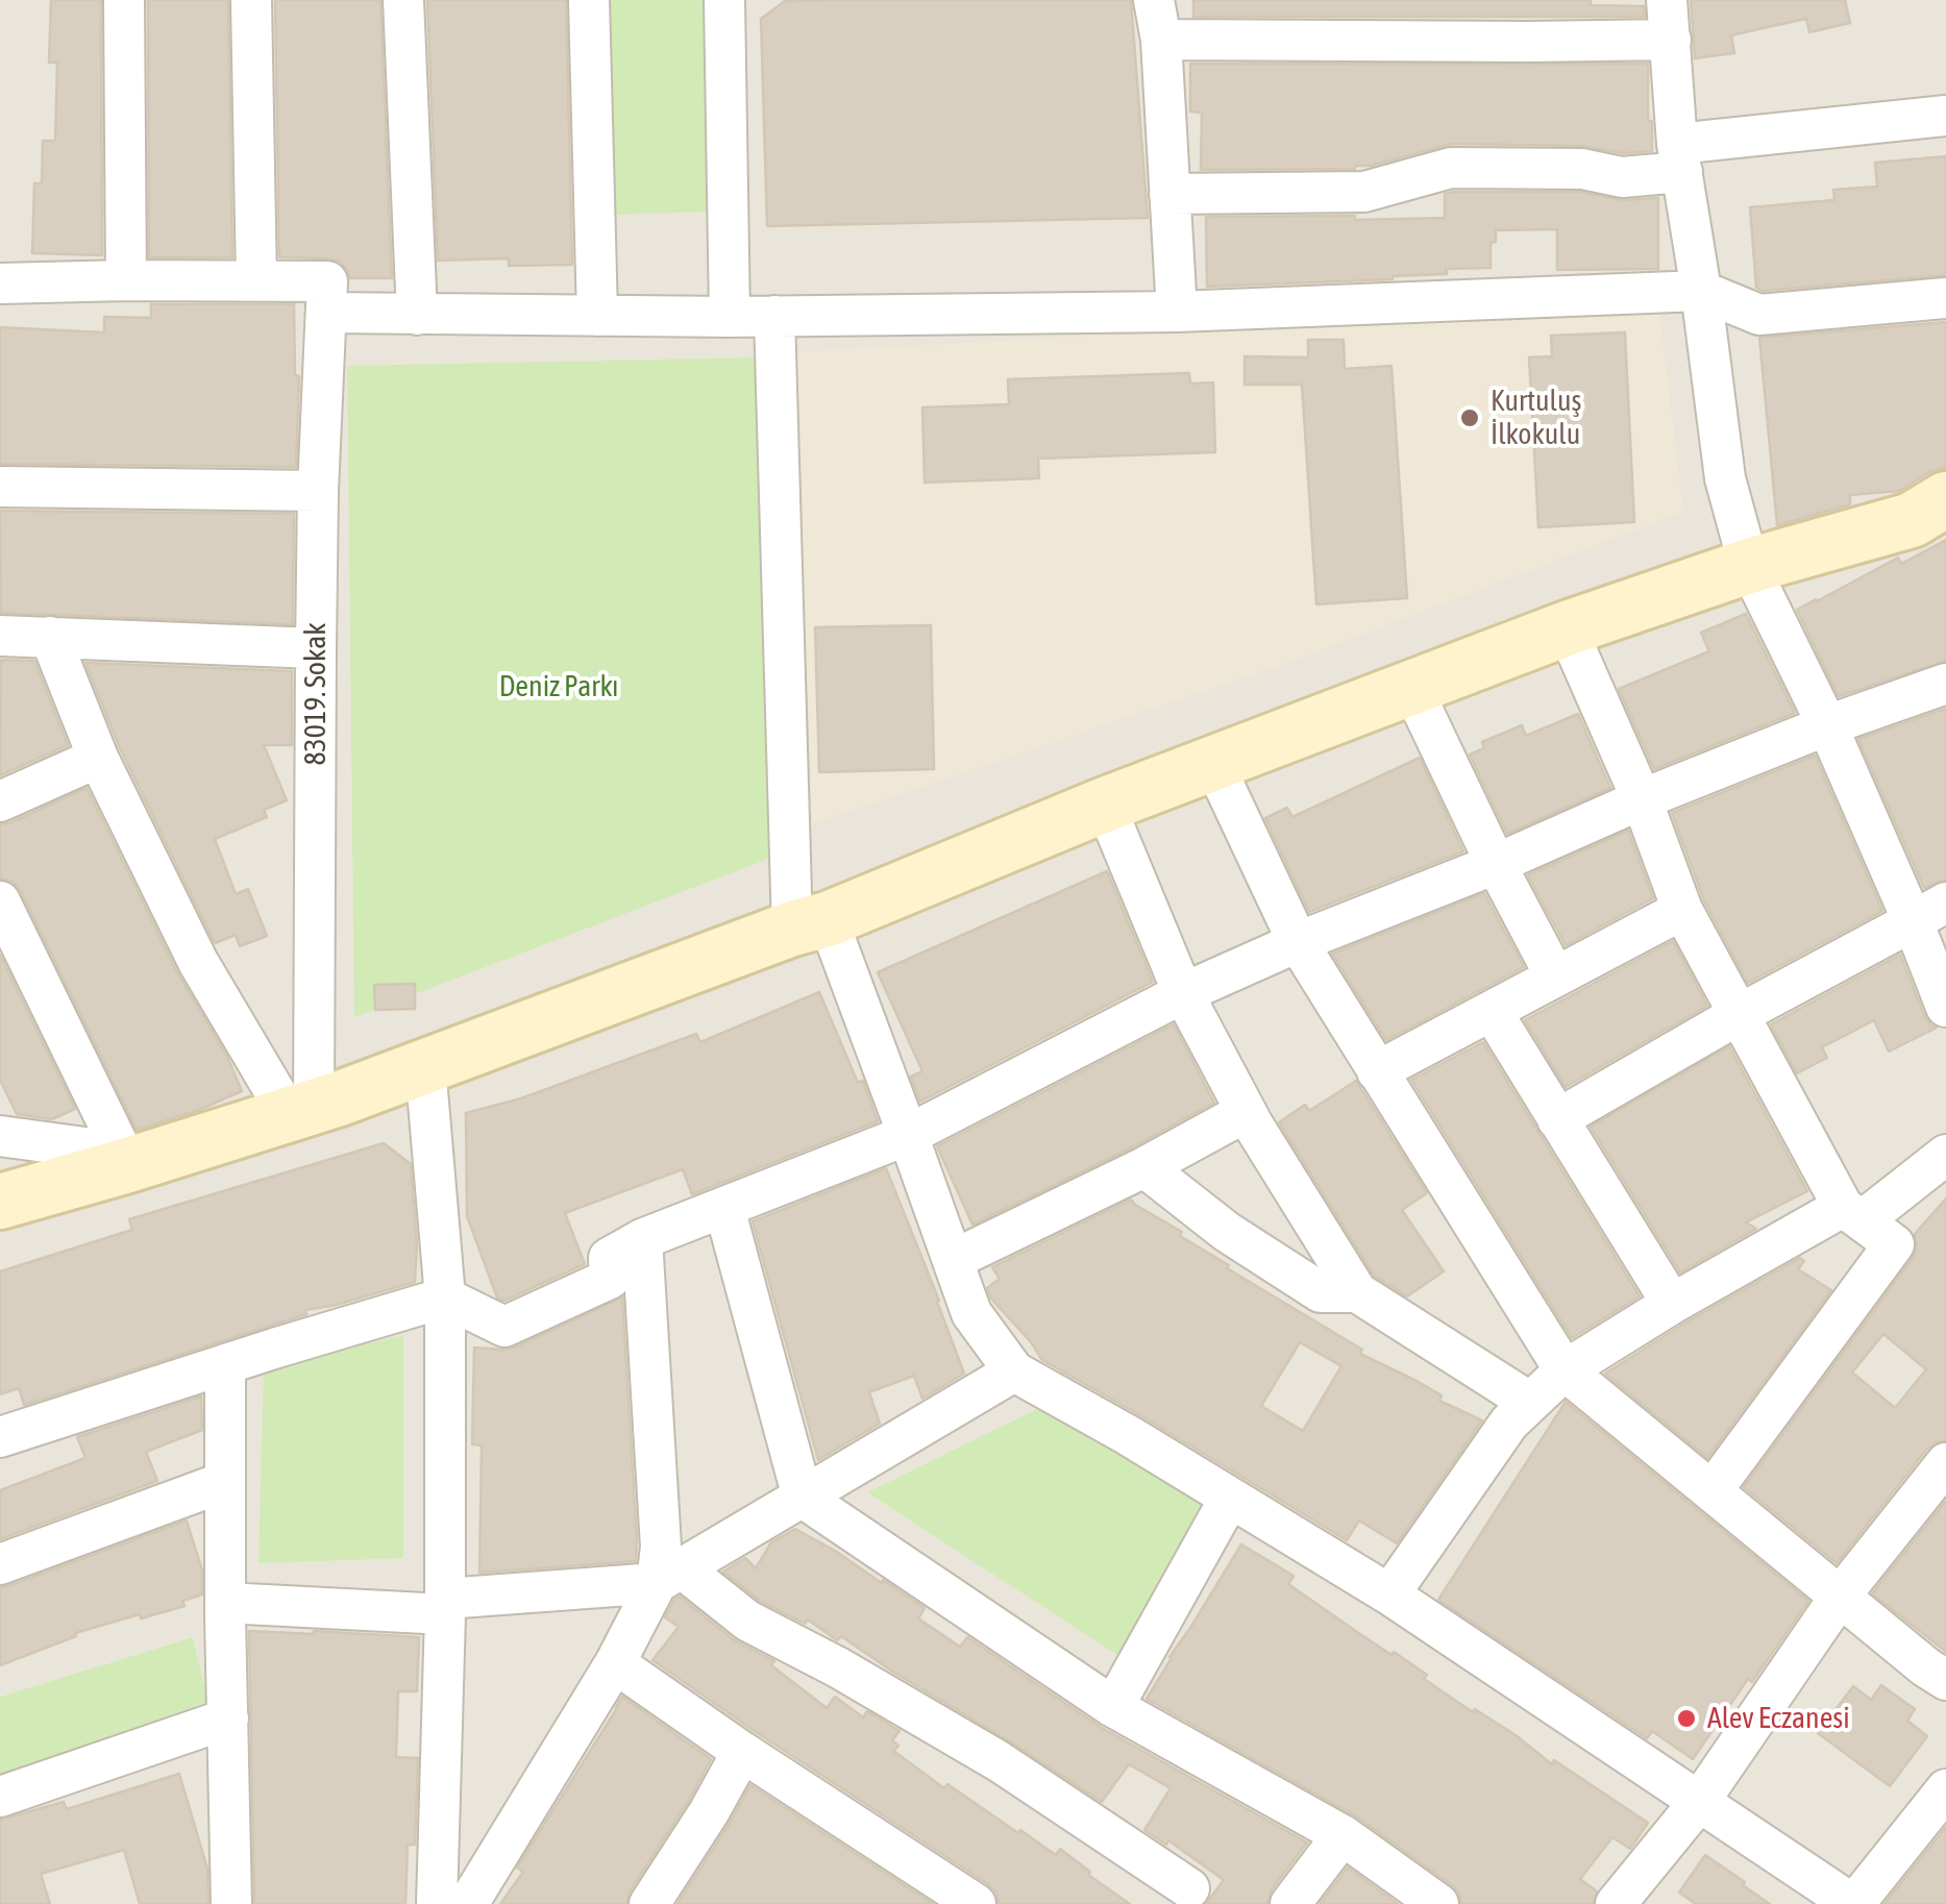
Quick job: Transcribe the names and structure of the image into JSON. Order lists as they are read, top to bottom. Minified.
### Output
{"streets":{"street":["83019. Sokak"]},"parks":["Deniz Parkı"],"places":["Kurtuluş İlkokulu","Alev Eczanesi"]}
